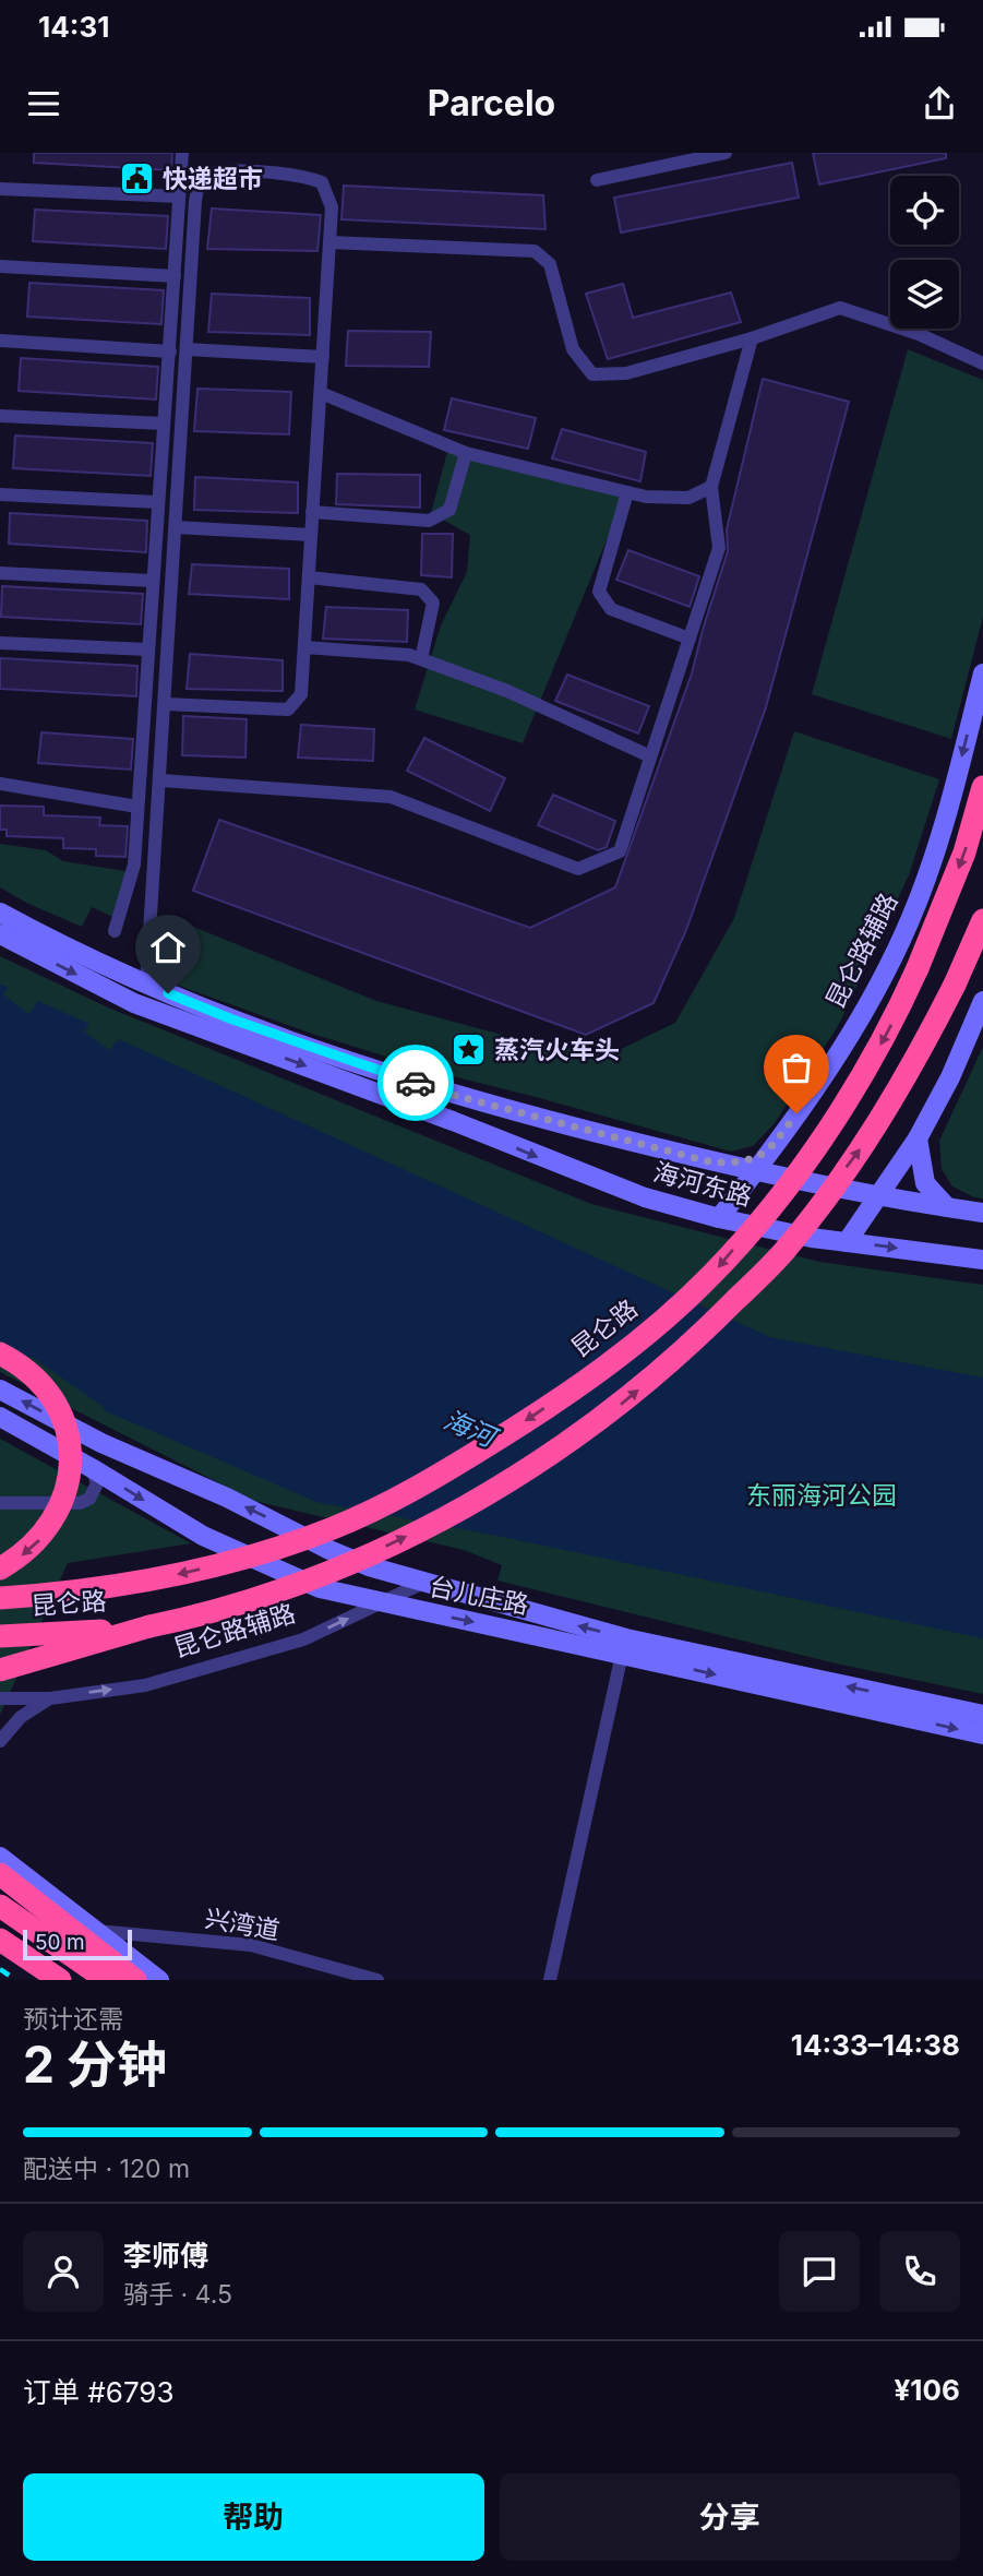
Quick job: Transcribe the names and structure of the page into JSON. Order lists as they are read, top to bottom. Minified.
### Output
{"streets":{"highway":["昆仑路"],"main road":["昆仑路辅路","海河东路","台儿庄路"],"street":["兴湾道"]},"crossings":[["昆仑路辅路","海河东路"],["昆仑路辅路","台儿庄路"]],"water":["海河"],"parks":["东丽海河公园"],"places":{"public building":["快递超市"],"place":["蒸汽火车头"]},"scale_bar":"50 m","page":{"status":"14:31","header":"Parcelo","scale":"50 m","heading":["2 分钟","预计还需","14:33–14:38"],"panel":["李师傅","骑手 · 4.5","订单 #6793","¥106"],"bar":"配送中 · 120 m","buttons":["帮助","分享"]}}
